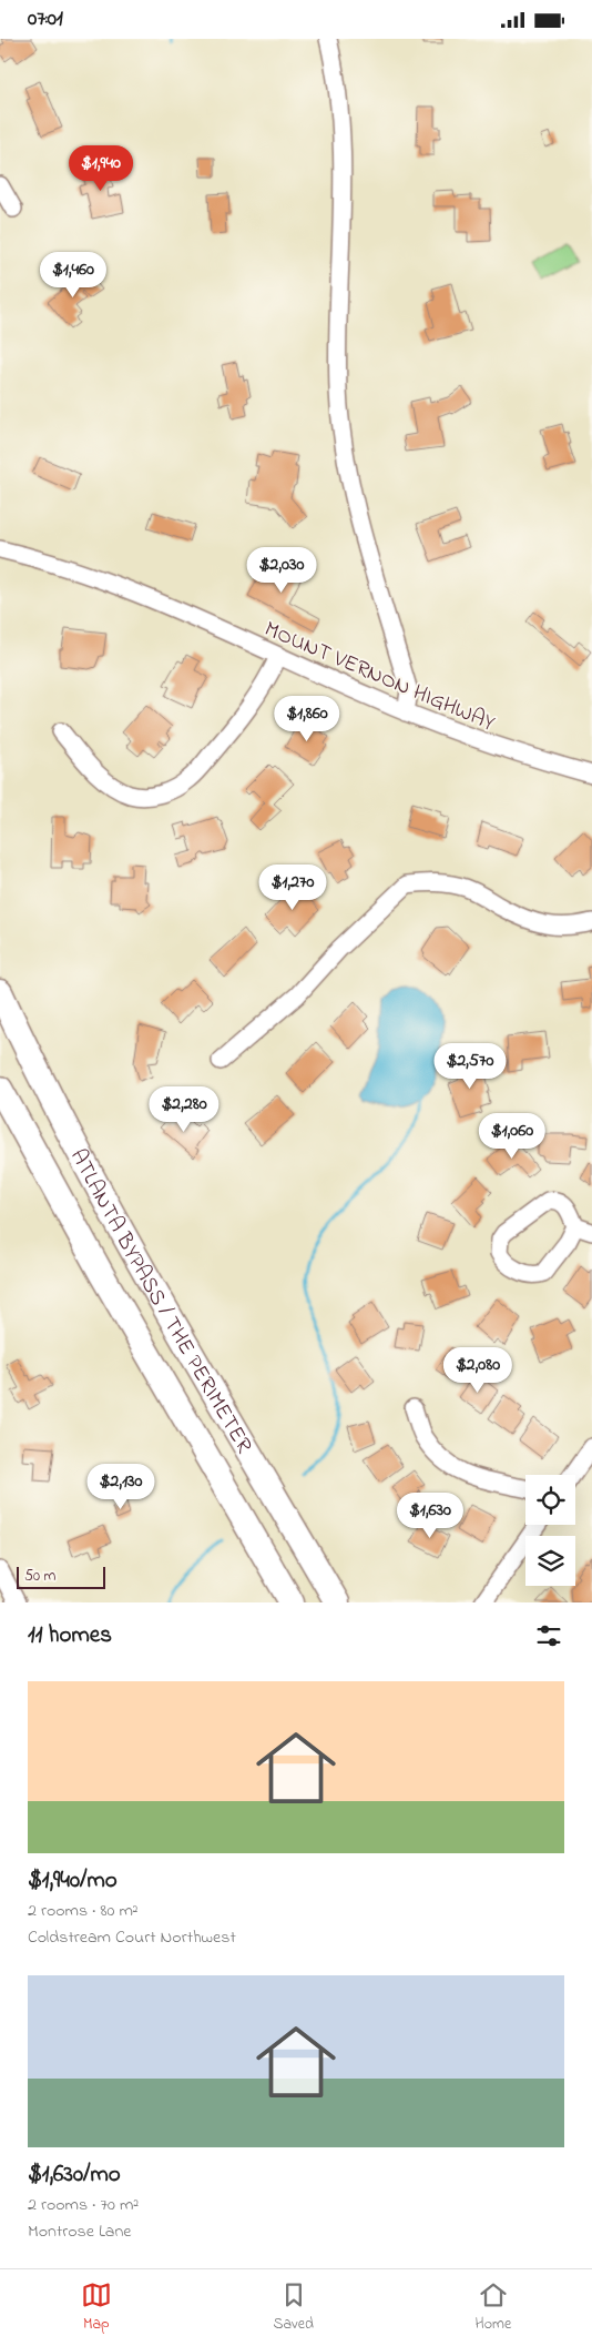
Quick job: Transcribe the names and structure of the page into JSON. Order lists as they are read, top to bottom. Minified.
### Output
{"streets":{"highway":["ATLANTA BYPASS / THE PERIMETER"],"street":["MOUNT VERNON HIGHWAY"]},"scale_bar":"50 m","page":{"status":"07:01","price":["$1,940","$1,460","$2,030","$1,860","$1,270","$2,570","$2,280","$1,060","$2,080","$2,130","$1,630"],"scale":"50 m","heading":"11 homes","list":[{"name":"$1,940/mo","note":"2 rooms · 80 m² · Coldstream Court Northwest"},{"name":"$1,630/mo","note":"2 rooms · 70 m² · Montrose Lane"}],"tabs":["Map","Saved","Home"]}}
